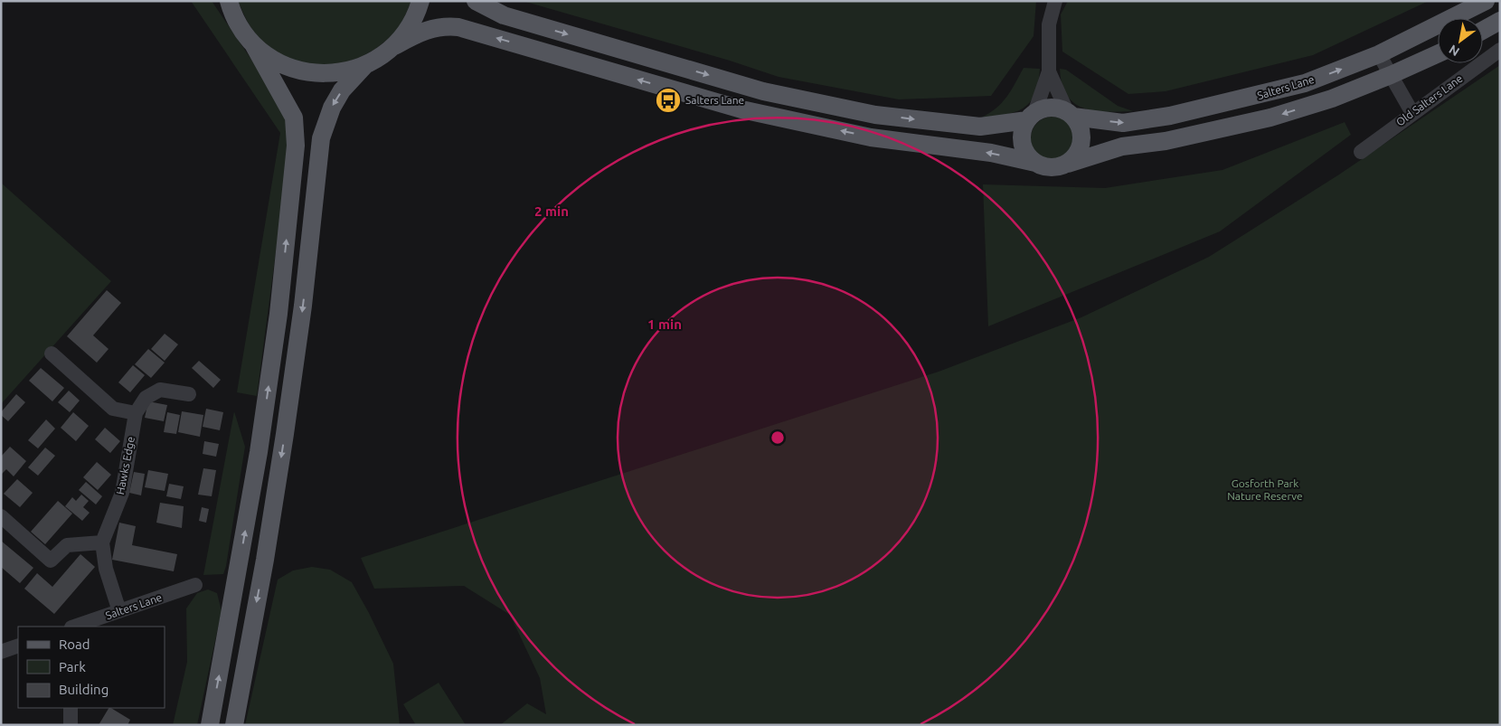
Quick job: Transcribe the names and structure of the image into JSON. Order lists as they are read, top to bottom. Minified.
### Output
{"streets":{"main road":["Salters Lane"],"street":["Old Salters Lane","Hawks Edge"]},"crossings":[["Salters Lane","Hawks Edge"]],"parks":["Gosforth Park Nature Reserve"],"places":{"bus stop":["Salters Lane"]},"legend":["Road","Park","Building"],"north":"bottom left","rings":["2 min","1 min"]}
